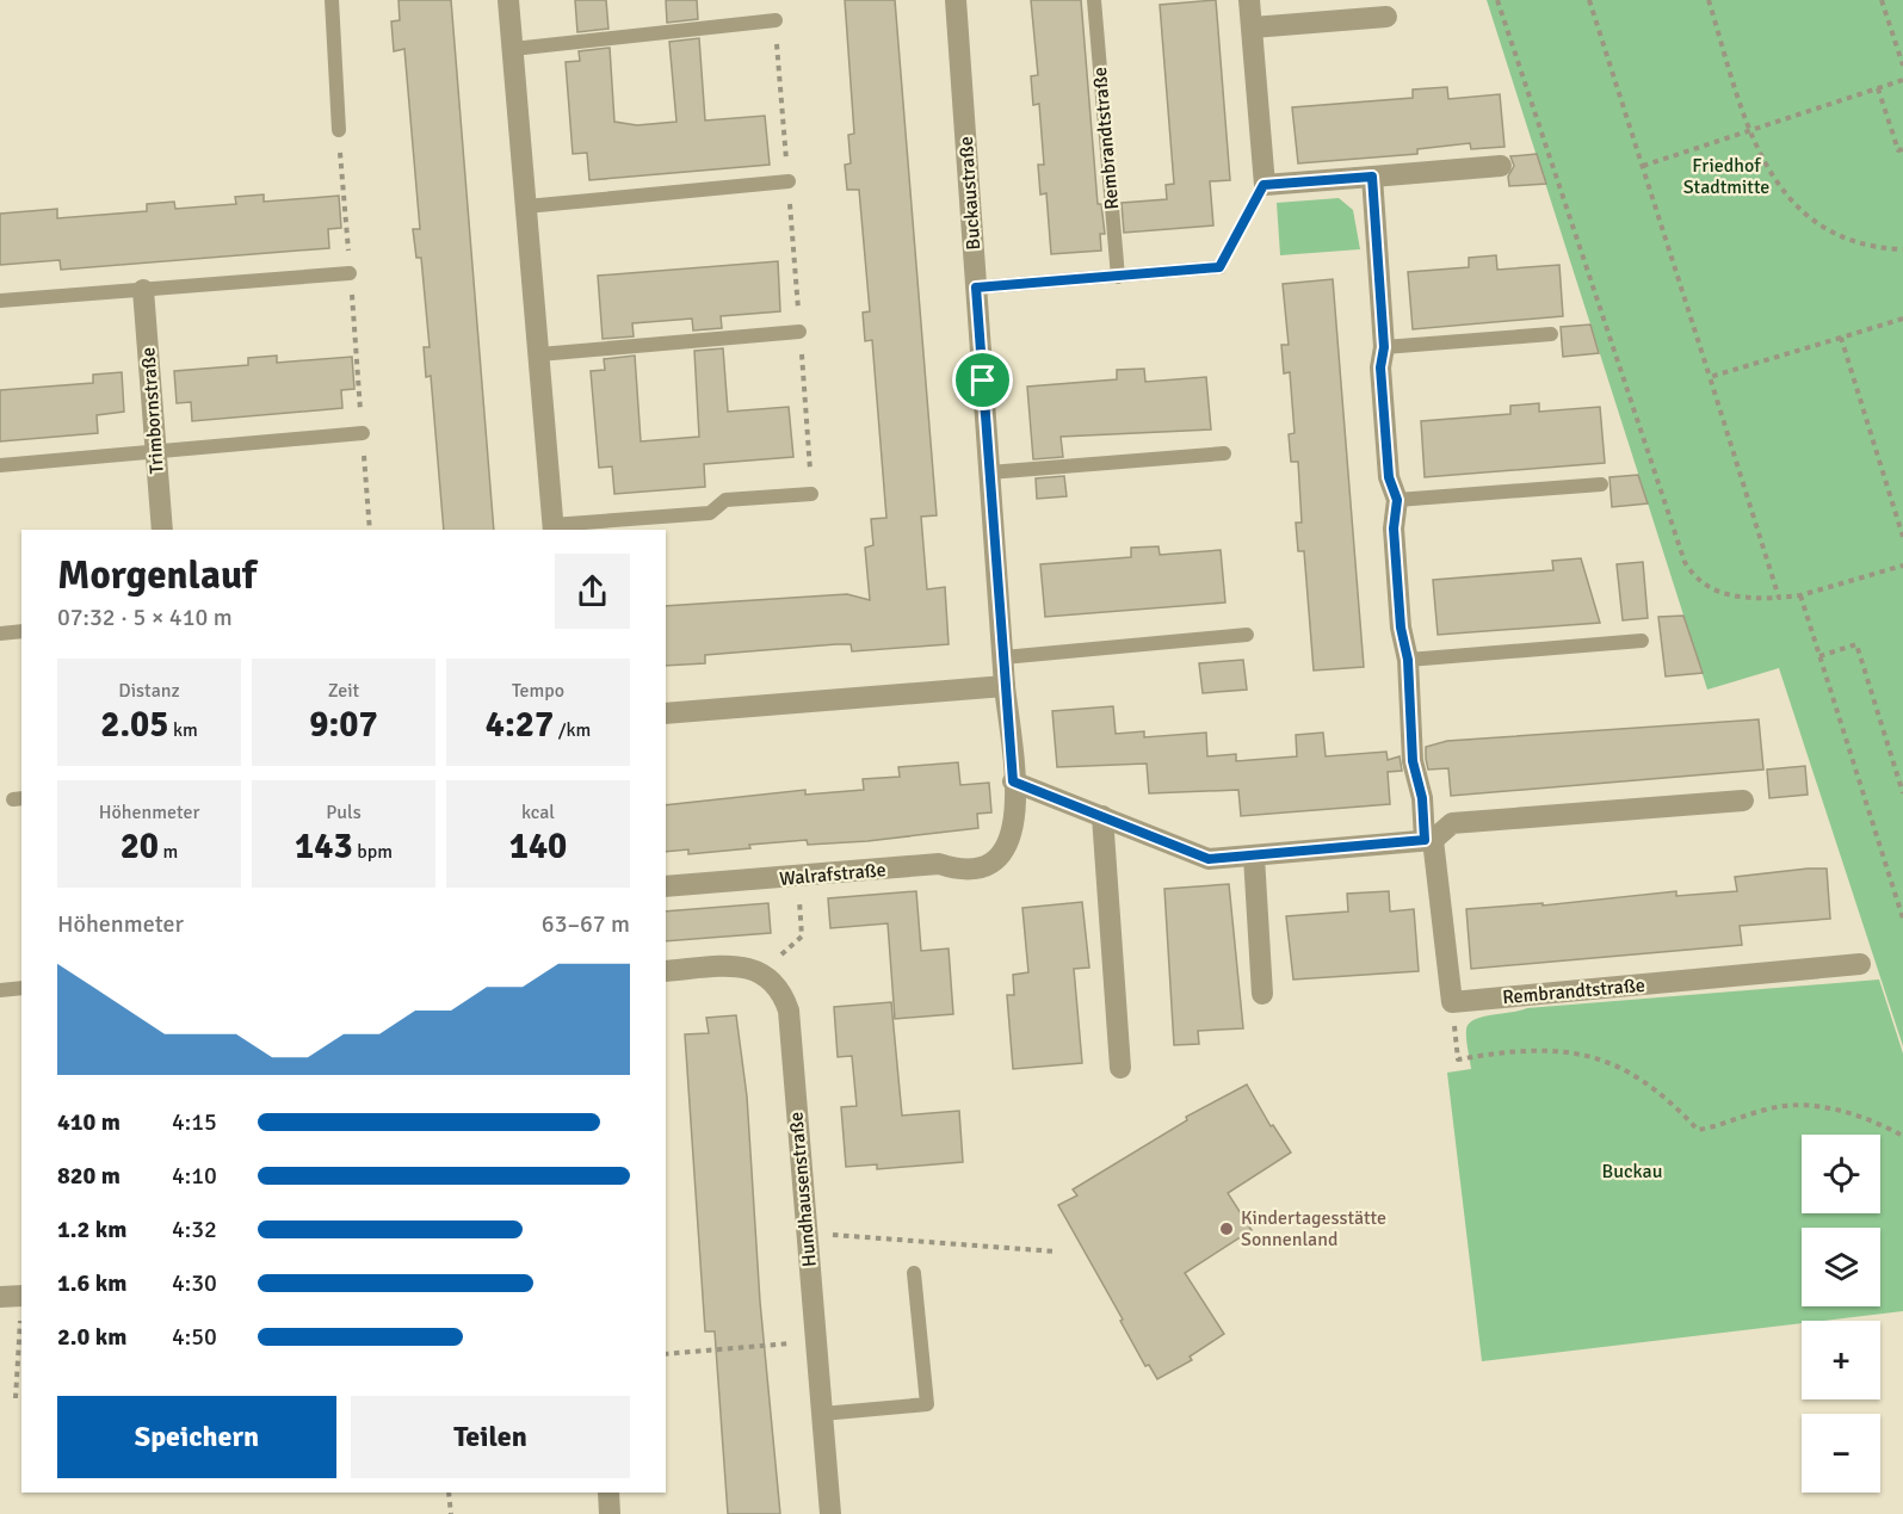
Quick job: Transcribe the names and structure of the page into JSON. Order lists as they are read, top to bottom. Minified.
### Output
{"streets":{"street":["Rembrandtstraße","Buckaustraße","Trimbornstraße","Walrafstraße","Hundhausenstraße"]},"parks":["Friedhof Stadtmitte","Buckau"],"places":["Kindertagesstätte Sonnenland"],"page":{"heading":["Morgenlauf","07:32 · 5 × 410 m"],"stats":[["Distanz","2.05 km"],["Zeit","9:07"],["Tempo","4:27 /km"],["Höhenmeter","20 m"],["Puls","143 bpm"],["kcal","140"]],"chart":["Höhenmeter","63–67 m"],"list":[{"name":"410 m","note":"4:15"},{"name":"820 m","note":"4:10"},{"name":"1.2 km","note":"4:32"},{"name":"1.6 km","note":"4:30"},{"name":"2.0 km","note":"4:50"}],"map_buttons":["+","−"],"buttons":["Speichern","Teilen"]}}
